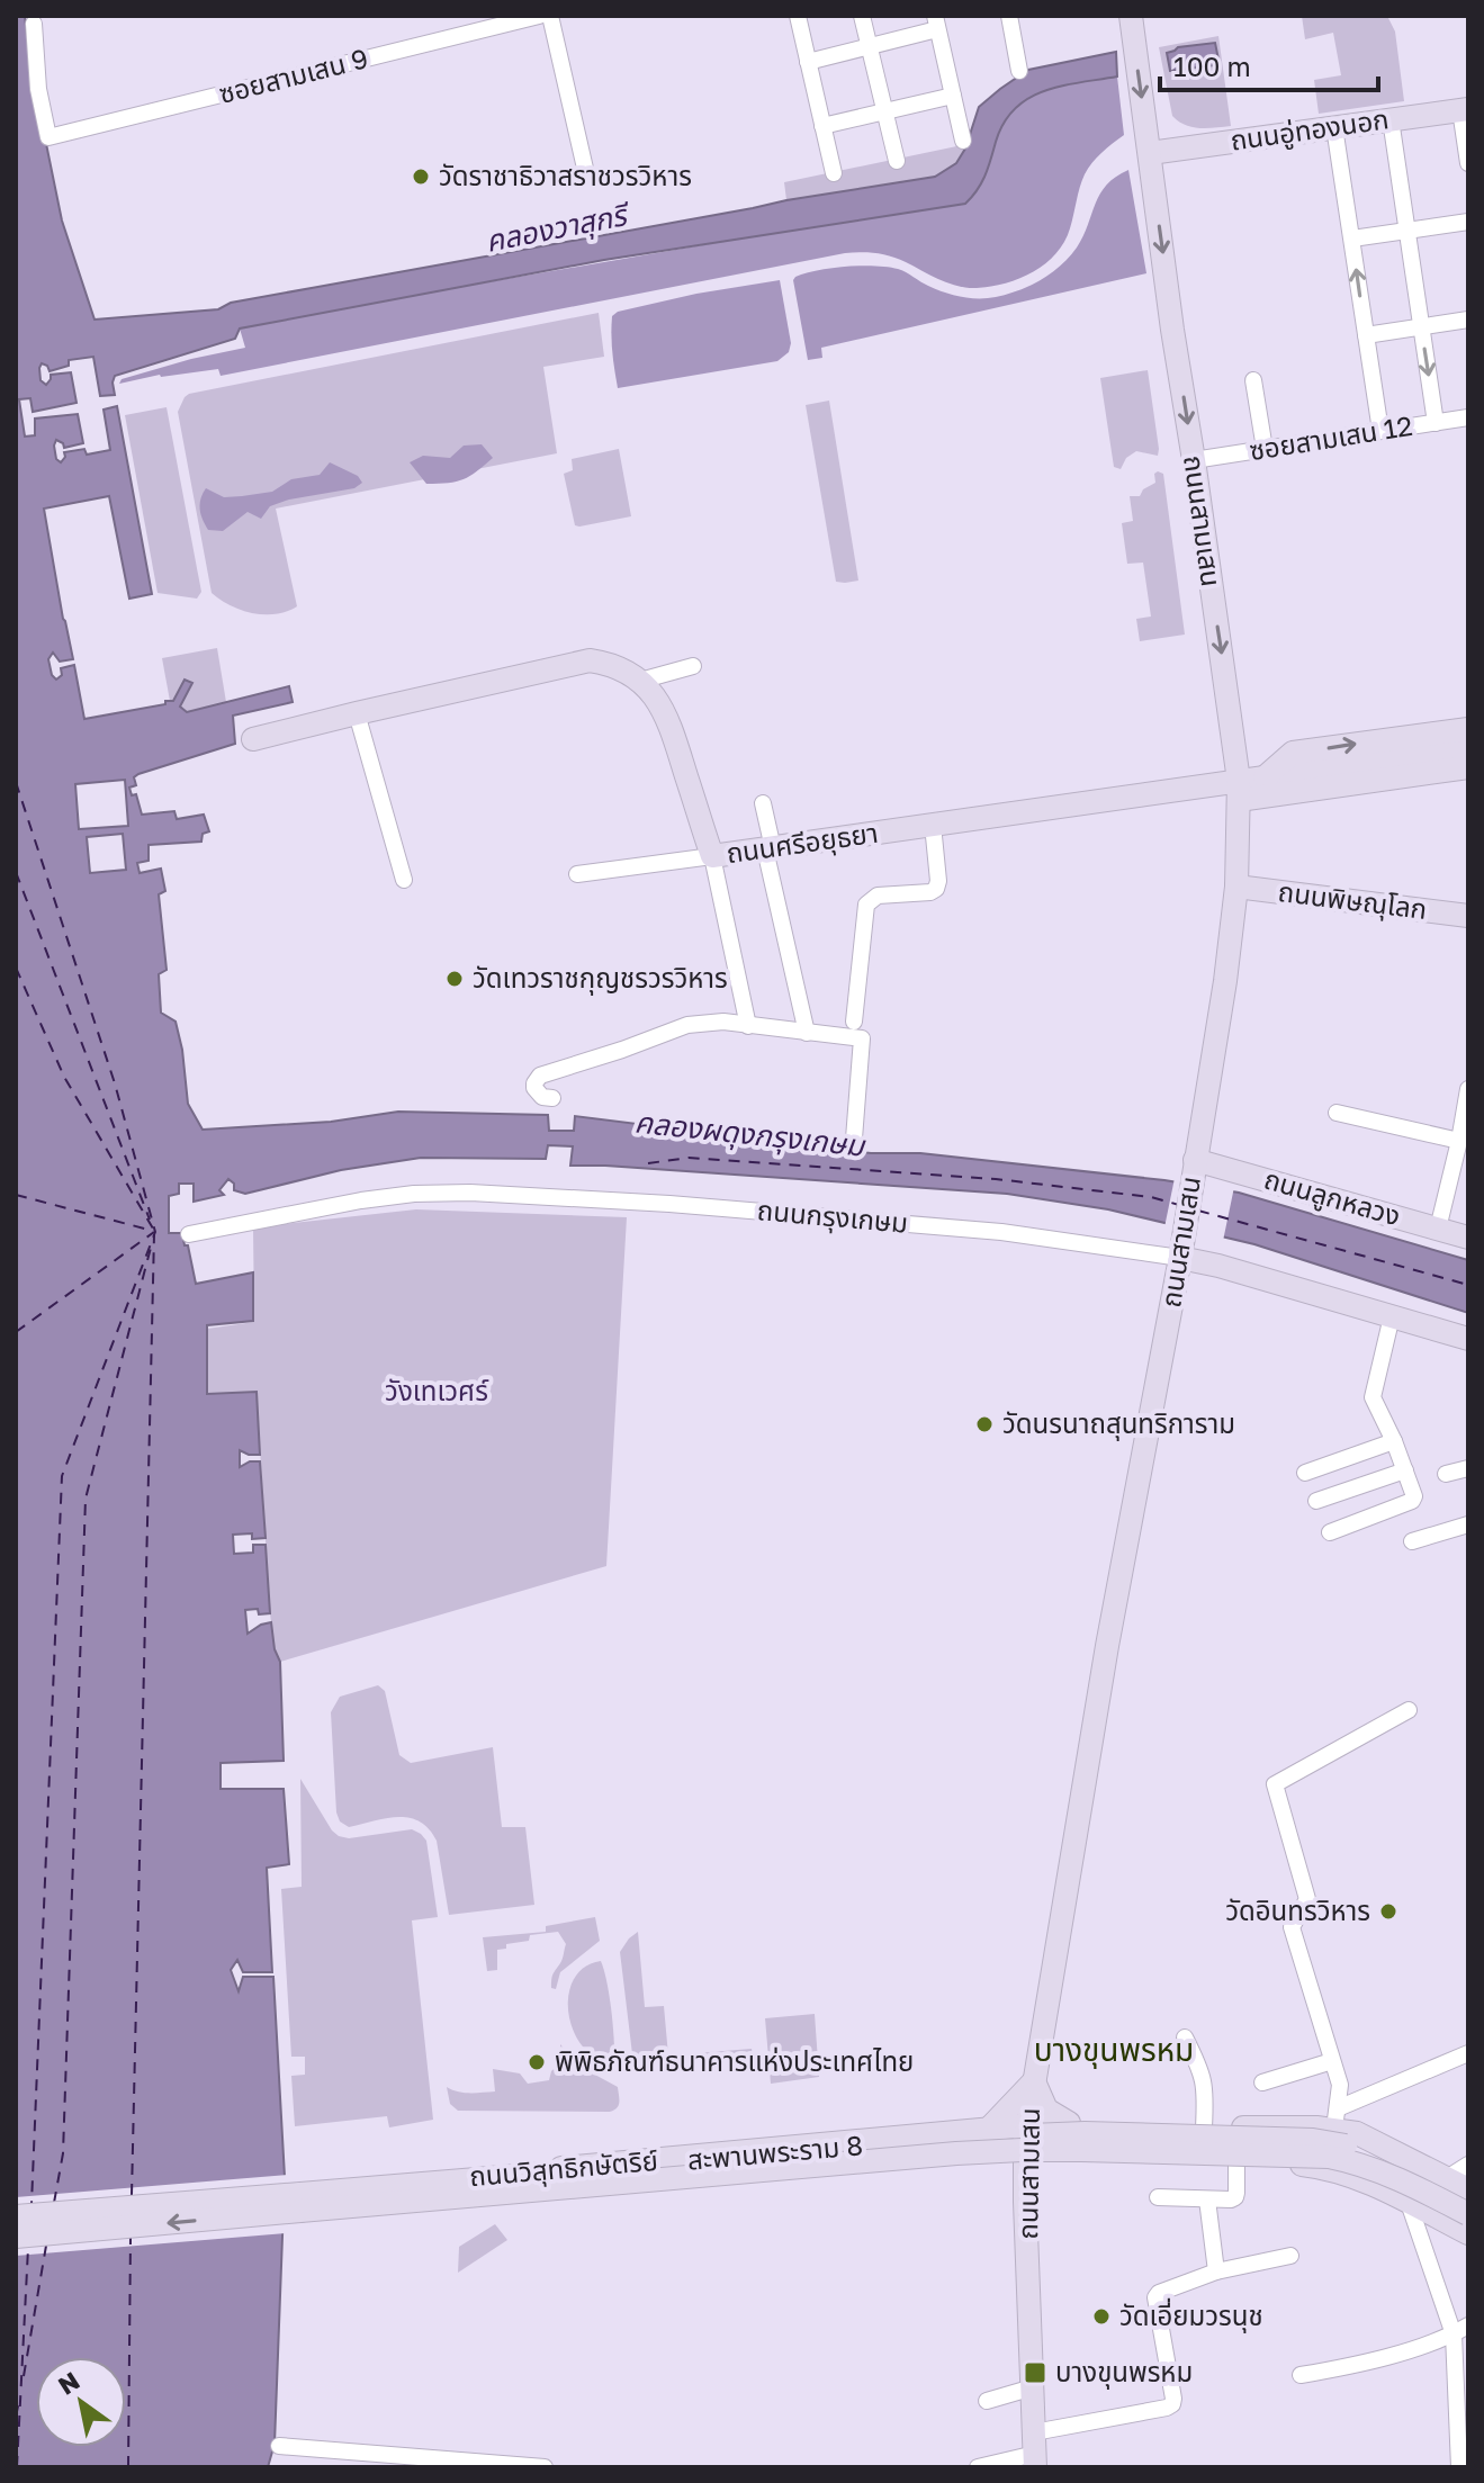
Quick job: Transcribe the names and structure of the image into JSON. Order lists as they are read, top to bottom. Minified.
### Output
{"streets":{"main road":["ถนนอู่ทองนอก","ถนนสามเสน","ถนนศรีอยุธยา","ถนนพิษณุโลก","ถนนลูกหลวง","ถนนกรุงเกษม","สะพานพระราม 8","ถนนวิสุทธิกษัตริย์"],"street":["ซอยสามเสน 9","ซอยสามเสน 12"]},"crossings":[["ถนนอู่ทองนอก","ถนนสามเสน"],["ซอยสามเสน 12","ถนนสามเสน"],["ถนนสามเสน","ถนนศรีอยุธยา"],["ถนนสามเสน","ถนนพิษณุโลก"],["ถนนสามเสน","ถนนลูกหลวง"],["ถนนสามเสน","ถนนกรุงเกษม"],["ถนนสามเสน","ถนนวิสุทธิกษัตริย์"],["สะพานพระราม 8","ถนนวิสุทธิกษัตริย์"]],"districts":["บางขุนพรหม"],"water":["คลองวาสุกรี","คลองผดุงกรุงเกษม"],"parks":["วังเทเวศร์"],"places":{"other":["วัดราชาธิวาสราชวรวิหาร","วัดเทวราชกุญชรวรวิหาร","วัดนรนาถสุนทริการาม","วัดอินทรวิหาร","พิพิธภัณฑ์ธนาคารแห่งประเทศไทย","วัดเอี่ยมวรนุช"],"transit":["บางขุนพรหม"]},"scale_bar":"100 m","north":"top left"}
